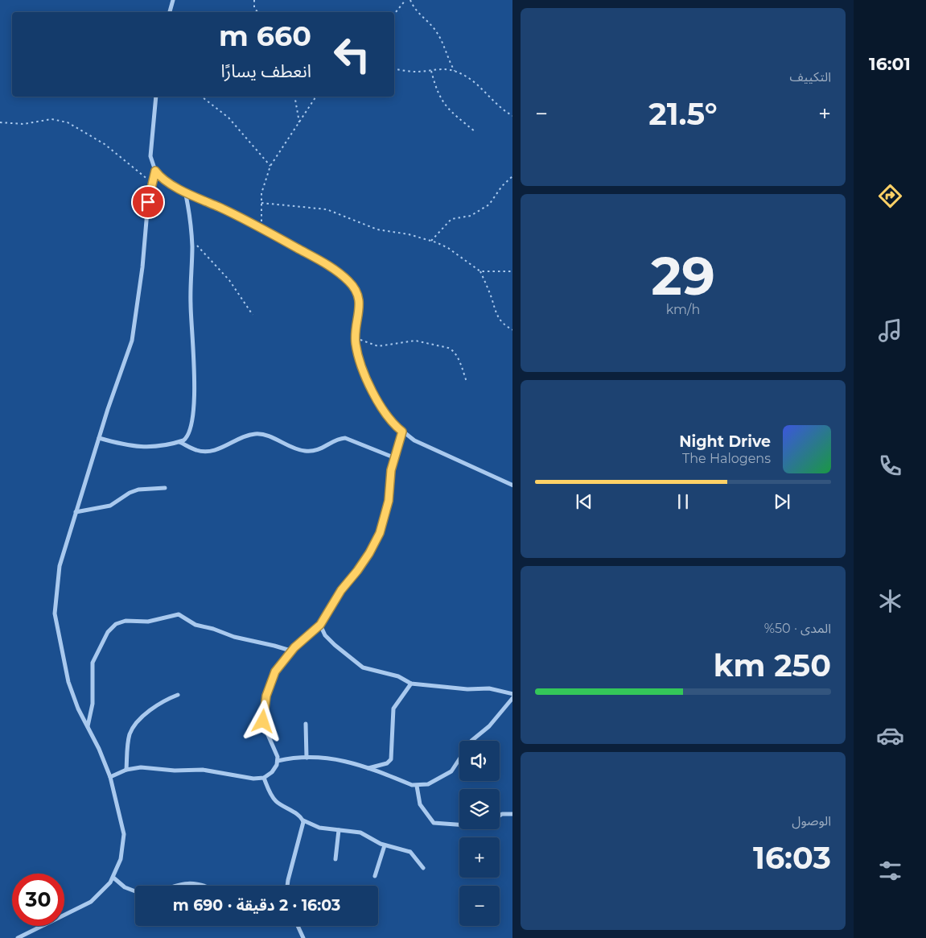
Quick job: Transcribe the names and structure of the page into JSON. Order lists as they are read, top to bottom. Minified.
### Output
{"page":{"tabs":"16:01","tile":["التكييف",["29","km/h"],["المدى · 50%","250 km"],["الوصول","16:03"]],"turn":["660 m","انعطف يسارًا"],"heat":["−","21.5°","+"],"song":["Night Drive","The Halogens"],"map_buttons":["+","−"],"limit":"30","trip":"16:03 · 2 دقيقة · 690 m"}}
